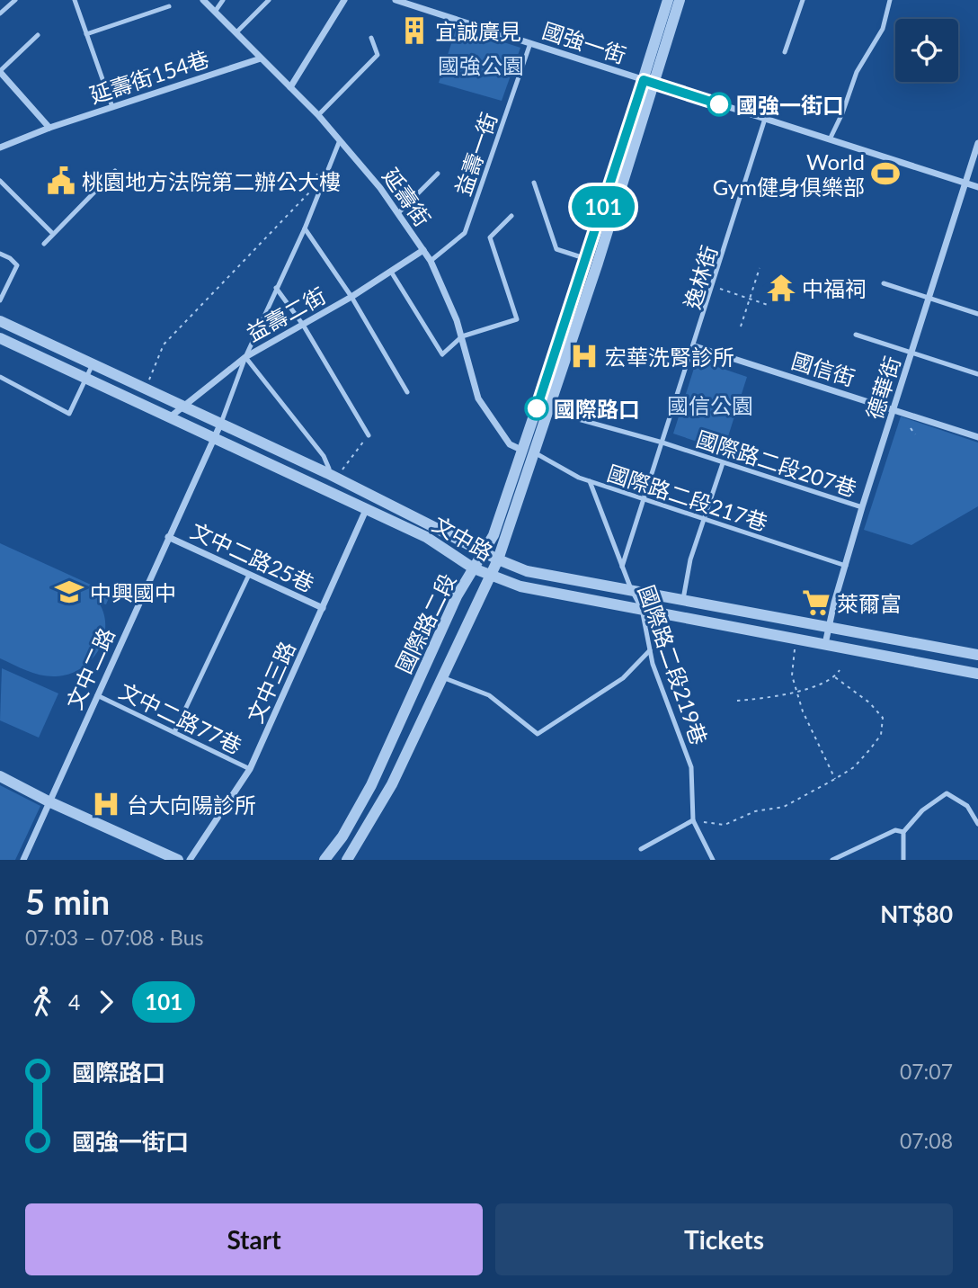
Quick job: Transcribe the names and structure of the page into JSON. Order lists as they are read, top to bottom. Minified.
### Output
{"streets":{"street":["國強一街","延壽街154巷","延壽街","益壽二街","國信街","德華街","文中路","文中二路25巷","國際路二段","文中二路","文中三路"],"lane":["益壽一街","逸林街","國際路二段207巷","國際路二段217巷","國際路二段219巷","文中二路77巷"]},"crossings":[["國強一街","益壽一街"],["國強一街","逸林街"],["國強一街","德華街"],["國強一街","國際路二段"],["延壽街154巷","延壽街"],["益壽一街","延壽街"],["延壽街","益壽二街"],["延壽街","國際路二段217巷"],["延壽街","國際路二段"],["逸林街","國信街"],["逸林街","國際路二段207巷"],["逸林街","國際路二段217巷"],["逸林街","國際路二段219巷"],["益壽二街","文中路"],["國信街","德華街"],["德華街","國際路二段207巷"],["德華街","國際路二段217巷"],["德華街","文中路"],["國際路二段207巷","國際路二段"],["國際路二段217巷","國際路二段"],["國際路二段217巷","國際路二段219巷"],["文中路","國際路二段"],["文中路","國際路二段219巷"],["文中路","文中二路"],["文中路","文中三路"],["文中二路25巷","文中二路"],["文中二路25巷","文中三路"],["文中二路","文中二路77巷"],["文中三路","文中二路77巷"]],"parks":["國強公園","國信公園"],"places":{"building":["宜誠廣見"],"other":["國強一街口","國際路口"],"sports":["World Gym健身俱樂部"],"public building":["桃園地方法院第二辦公大樓"],"temple":["中福祠"],"hospital":["宏華洗腎診所","台大向陽診所"],"school or university":["中興國中"],"supermarket":["萊爾富"]},"lines":["bus line 101"],"page":{"on_map":"101","heading":["5 min","07:03 – 07:08 · Bus","NT$80"],"legs":["4","101"],"list":[{"name":"國際路口","value":"07:07"},{"name":"國強一街口","value":"07:08"}],"buttons":["Start","Tickets"]}}
